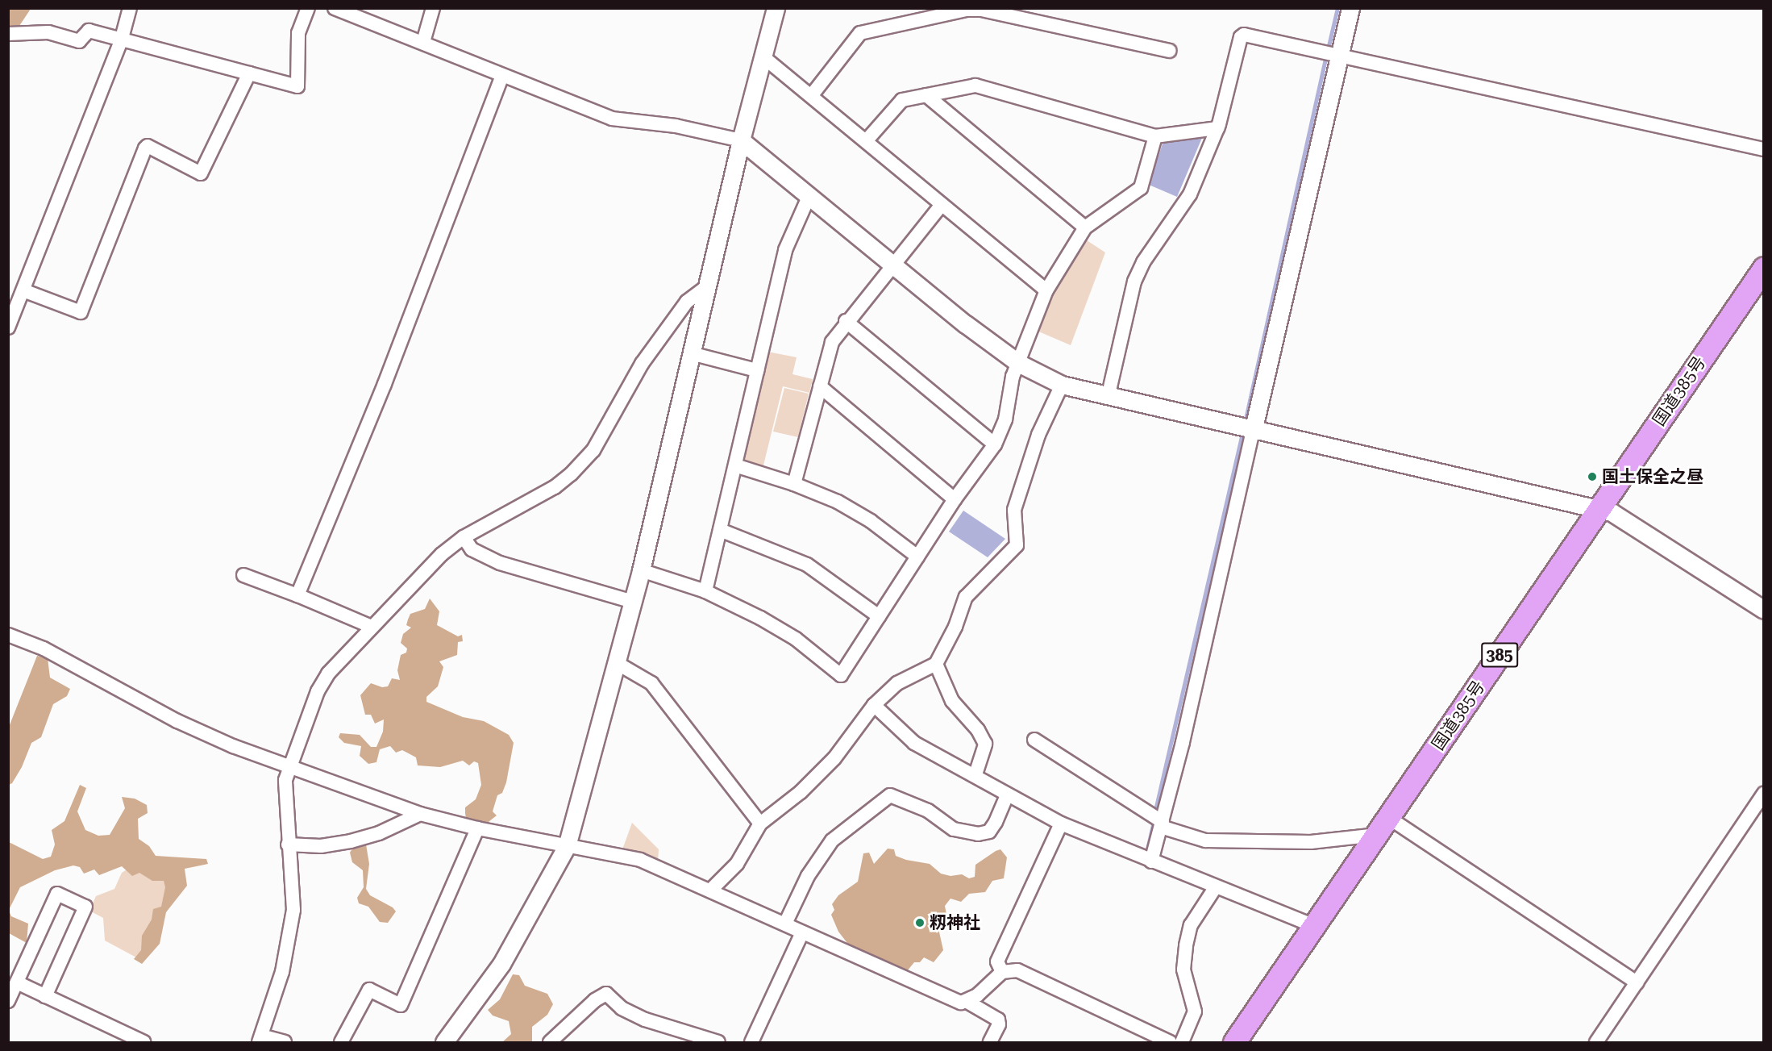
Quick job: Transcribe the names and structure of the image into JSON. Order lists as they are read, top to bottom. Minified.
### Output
{"streets":{"highway":["国道385号","385"]},"places":["国土保全之昼","籾神社"]}
